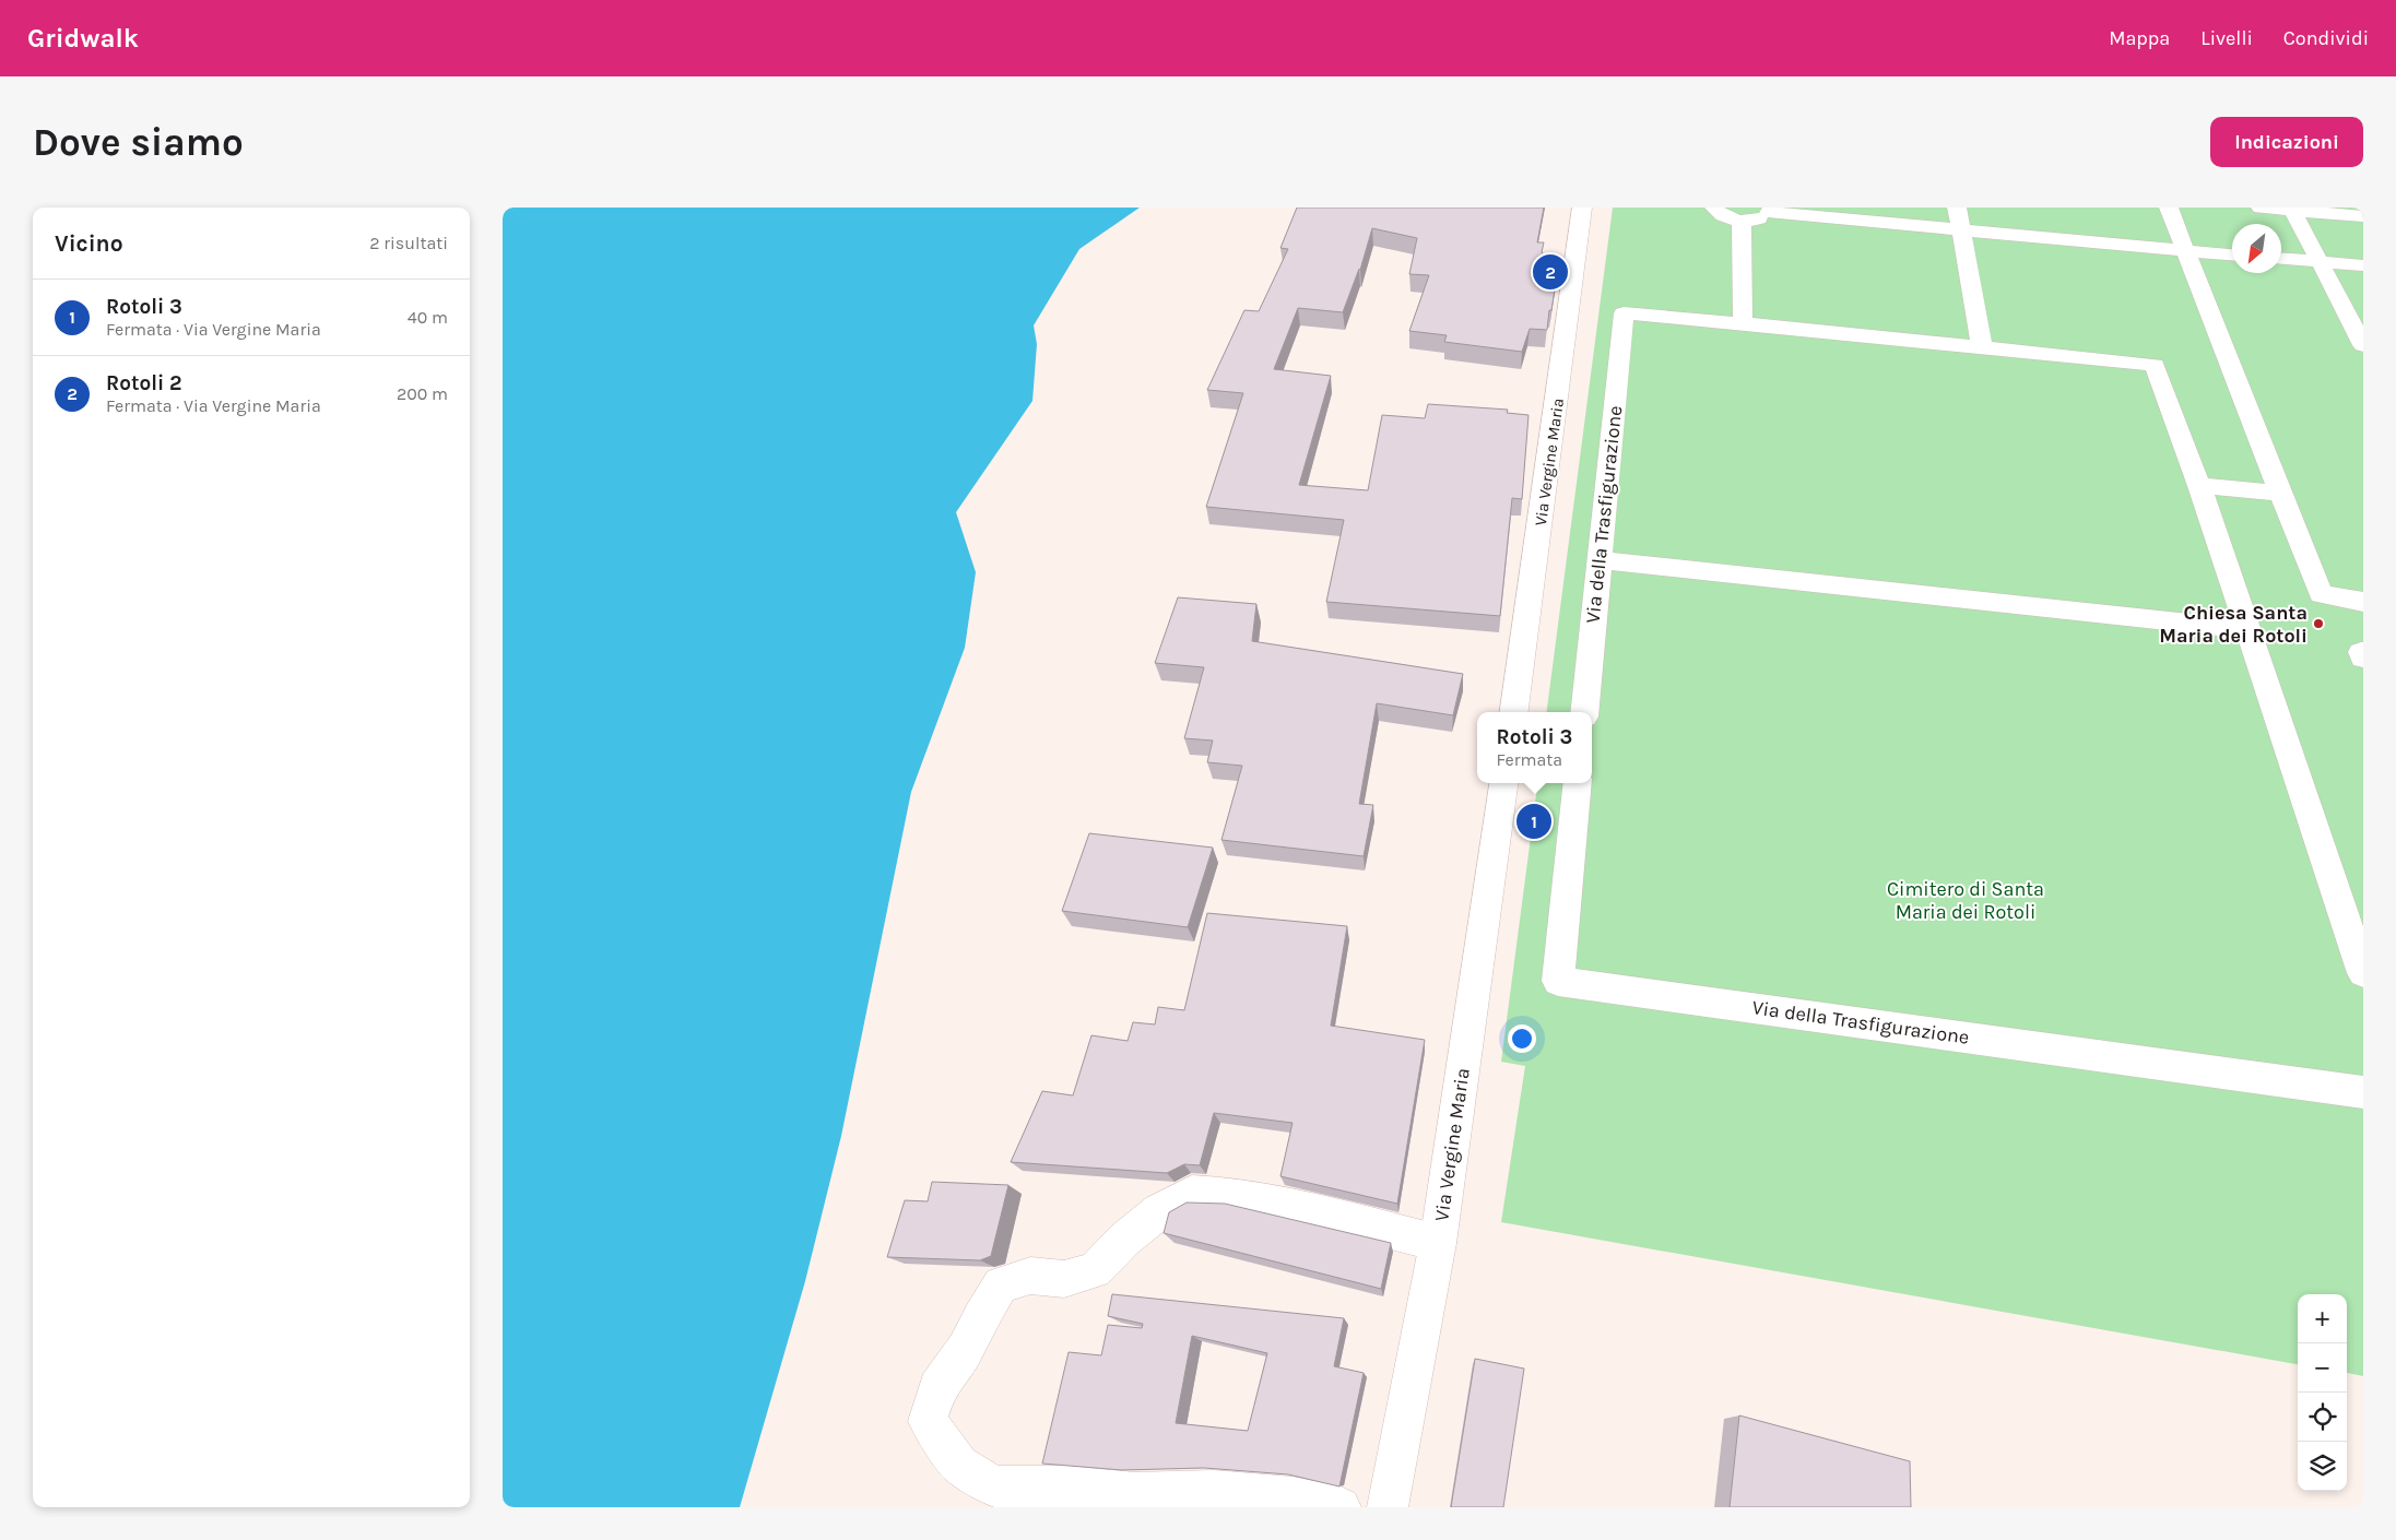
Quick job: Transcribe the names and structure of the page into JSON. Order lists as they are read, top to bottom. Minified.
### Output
{"streets":{"main road":["Via Vergine Maria","Via della Trasfigurazione"]},"parks":["Cimitero di Santa Maria dei Rotoli"],"places":["Chiesa Santa Maria dei Rotoli"],"north":"bottom left","page":{"header":"Gridwalk","nav":["Mappa","Livelli","Condividi"],"buttons":"Indicazioni","title":"Dove siamo","heading":["Vicino","2 risultati"],"pins":["2","1"],"list":[{"mark":"1","name":"Rotoli 3","note":"Fermata · Via Vergine Maria","value":"40 m"},{"mark":"2","name":"Rotoli 2","note":"Fermata · Via Vergine Maria","value":"200 m"}],"popup":["Rotoli 3","Fermata"],"map_buttons":["+","−"]}}
